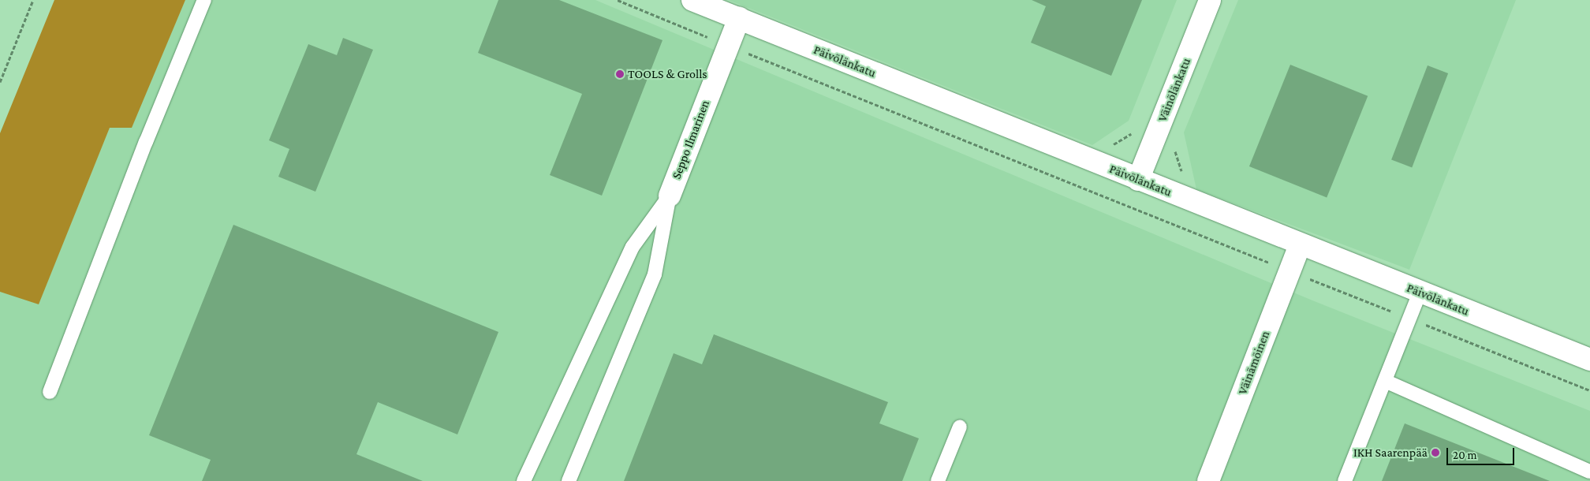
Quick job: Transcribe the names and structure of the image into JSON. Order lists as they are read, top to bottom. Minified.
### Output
{"streets":{"street":["Päivölänkatu","Väinölänkatu","Seppo Ilmarinen","Väinämöinen"]},"crossings":[["Päivölänkatu","Väinölänkatu"],["Päivölänkatu","Seppo Ilmarinen"],["Päivölänkatu","Väinämöinen"]],"places":["TOOLS & Grolls","IKH Saarenpää"],"scale_bar":"20 m"}
